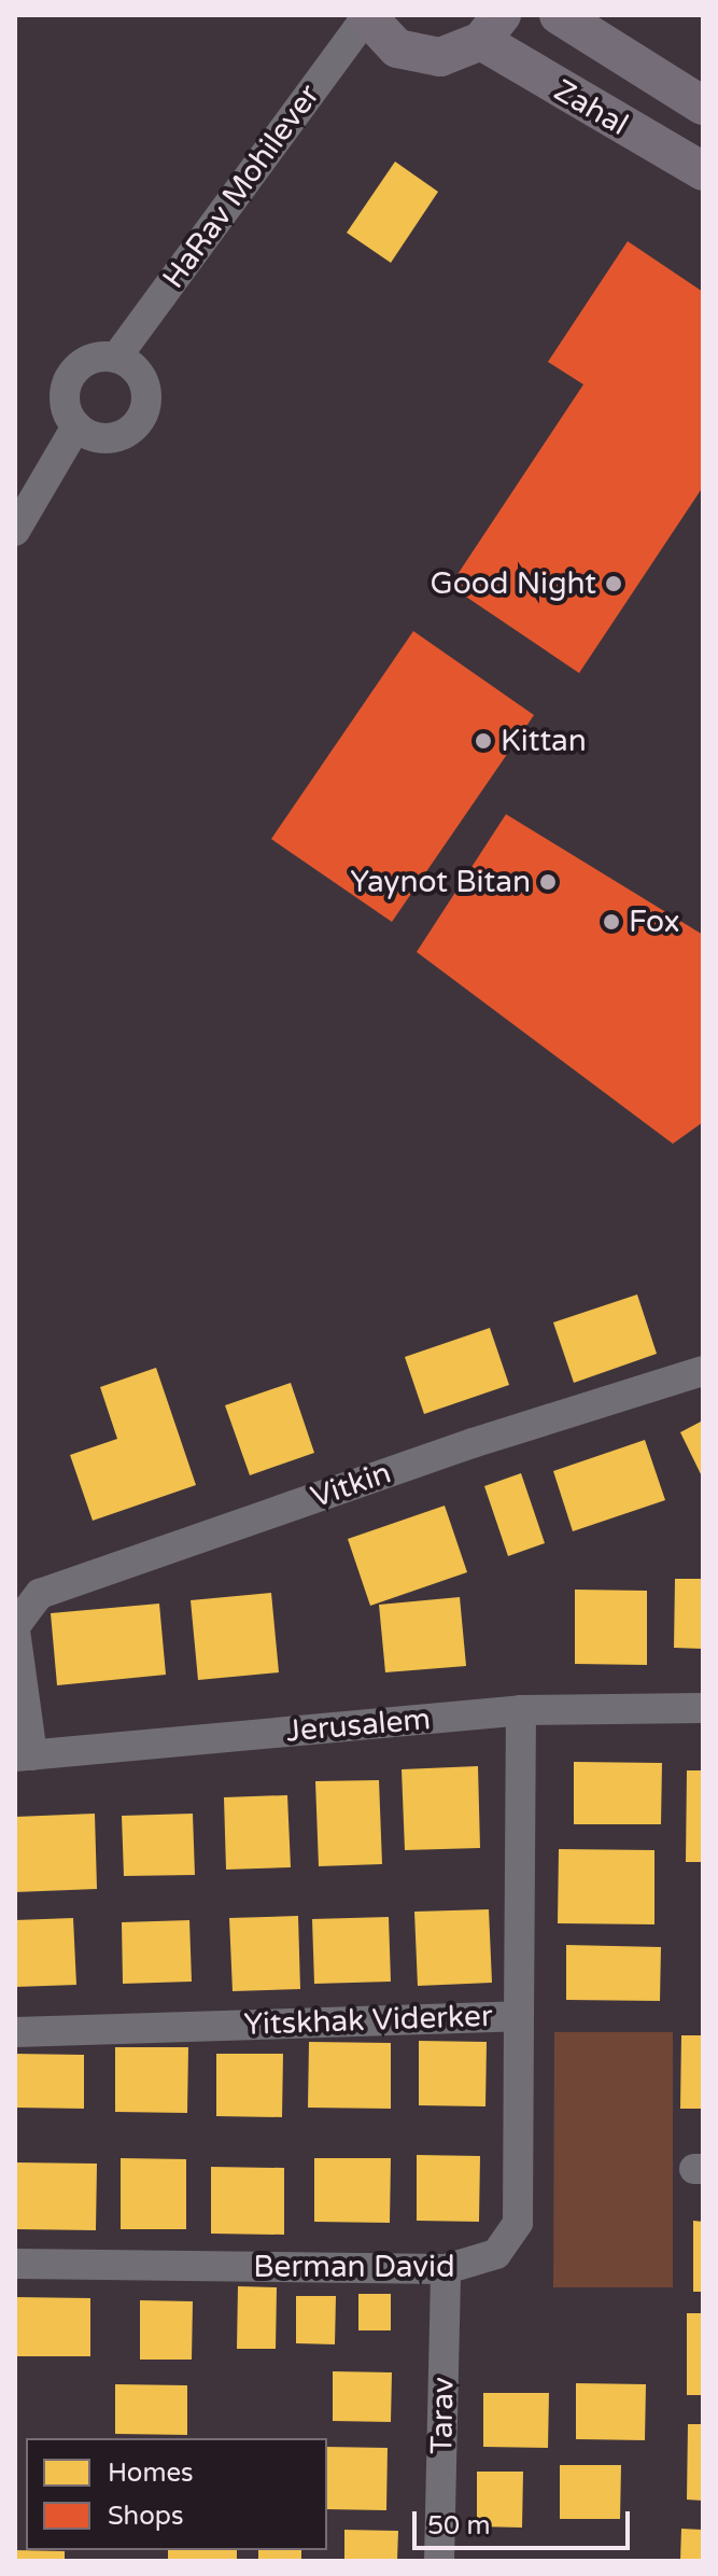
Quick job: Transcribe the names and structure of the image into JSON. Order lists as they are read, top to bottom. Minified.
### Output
{"streets":{"main road":["Zahal"],"street":["HaRav Mohilever","Vitkin","Jerusalem","Yitskhak Viderker","Berman David","Tarav"]},"crossings":[["Vitkin","Jerusalem"],["Jerusalem","Yitskhak Viderker"],["Yitskhak Viderker","Berman David"],["Berman David","Tarav"]],"places":["Good Night","Kittan","Yaynot Bitan","Fox"],"legend":["Homes","Shops"],"scale_bar":"50 m"}
